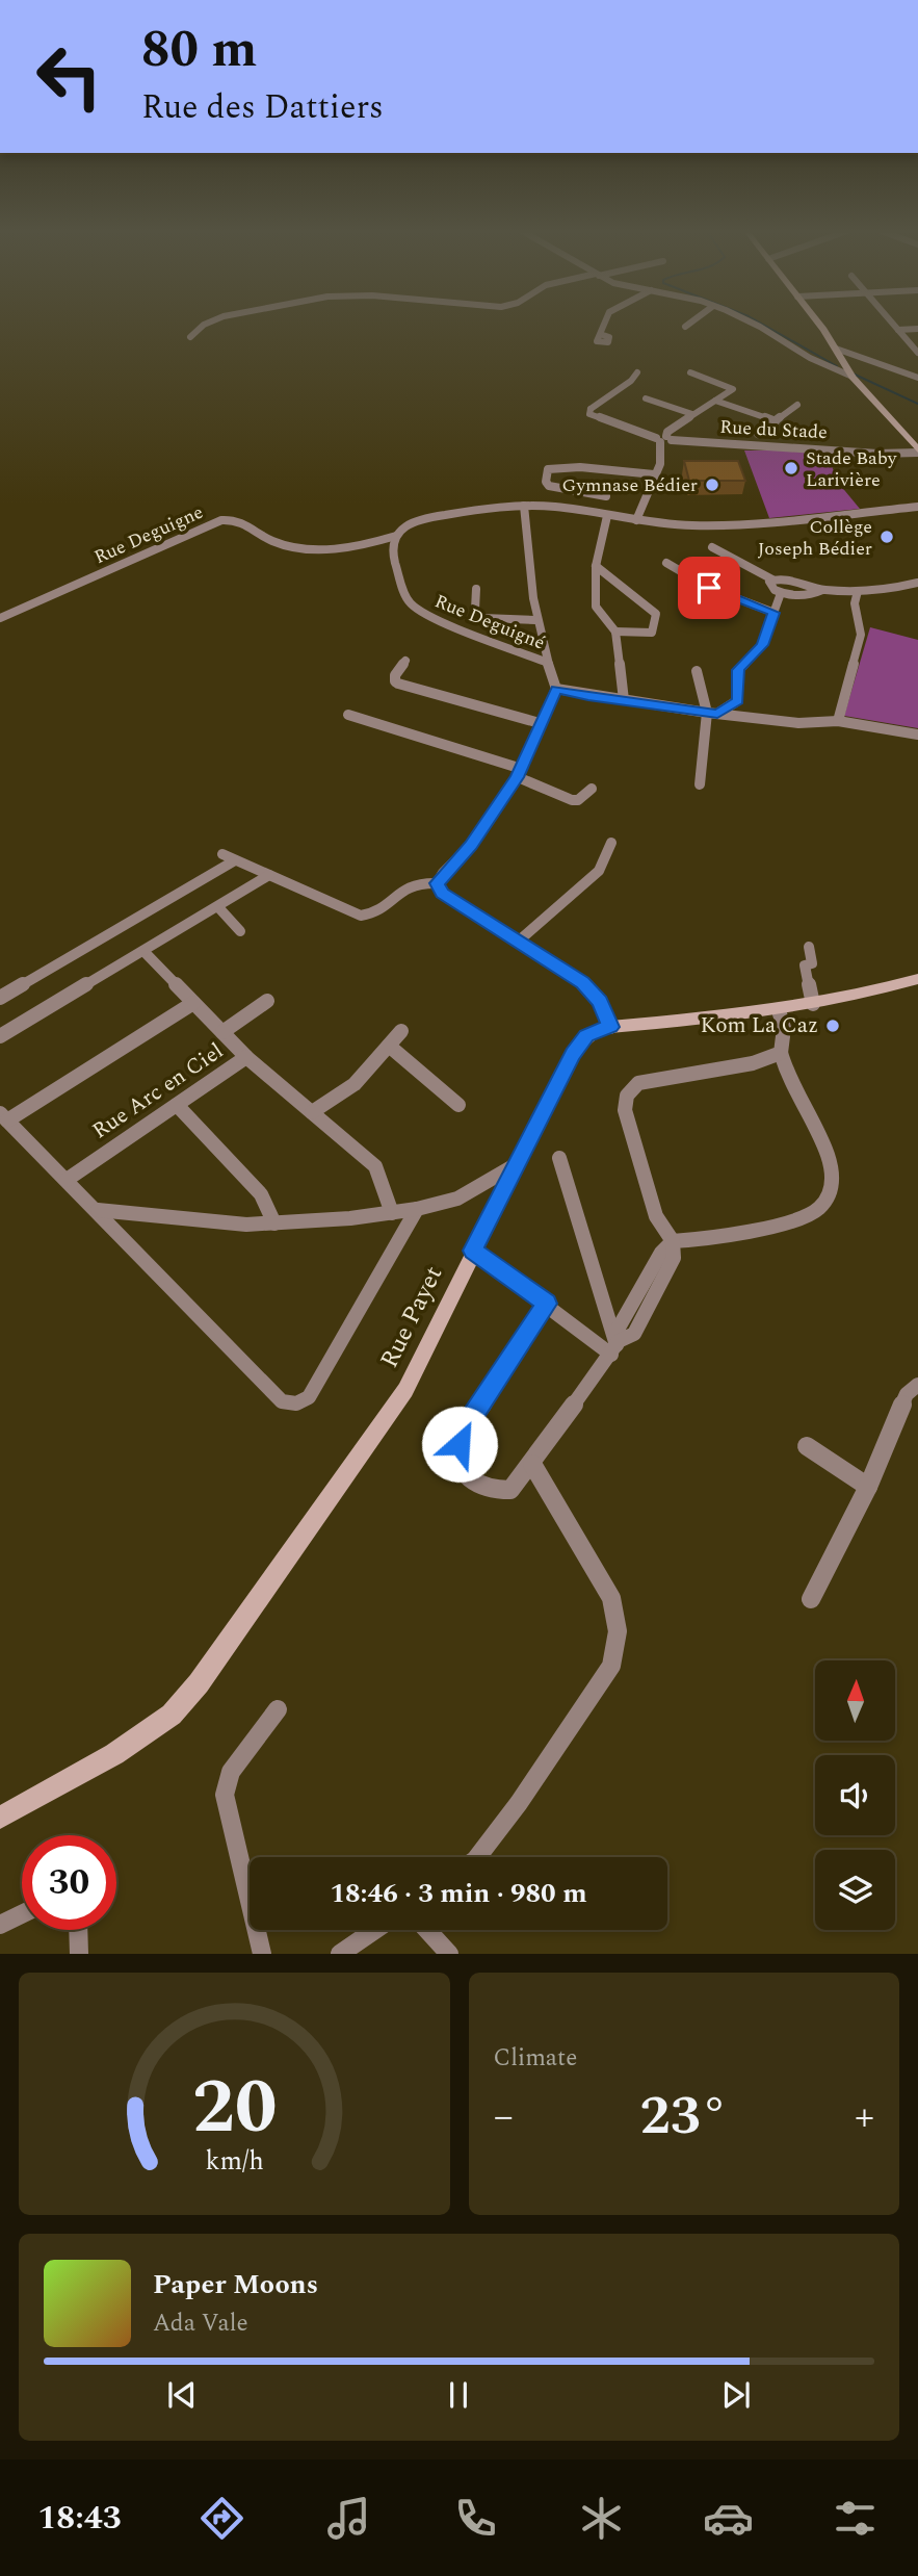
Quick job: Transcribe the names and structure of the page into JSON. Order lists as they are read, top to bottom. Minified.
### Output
{"streets":{"main road":["Rue Payet"],"street":["Rue du Stade","Rue Deguigne","Rue Deguigné","Rue Arc en Ciel"]},"crossings":[["Rue Deguigne","Rue Deguigné"]],"places":["Stade Baby Larivière","Gymnase Bédier","Collège Joseph Bédier","Kom La Caz"],"north":"top","page":{"turn":["80 m","Rue des Dattiers"],"limit":"30","trip":"18:46 · 3 min · 980 m","tile":"Climate","heat":["−","23°","+"],"song":["Paper Moons","Ada Vale"],"tabs":"18:43","gauge":["20","km/h"]}}
